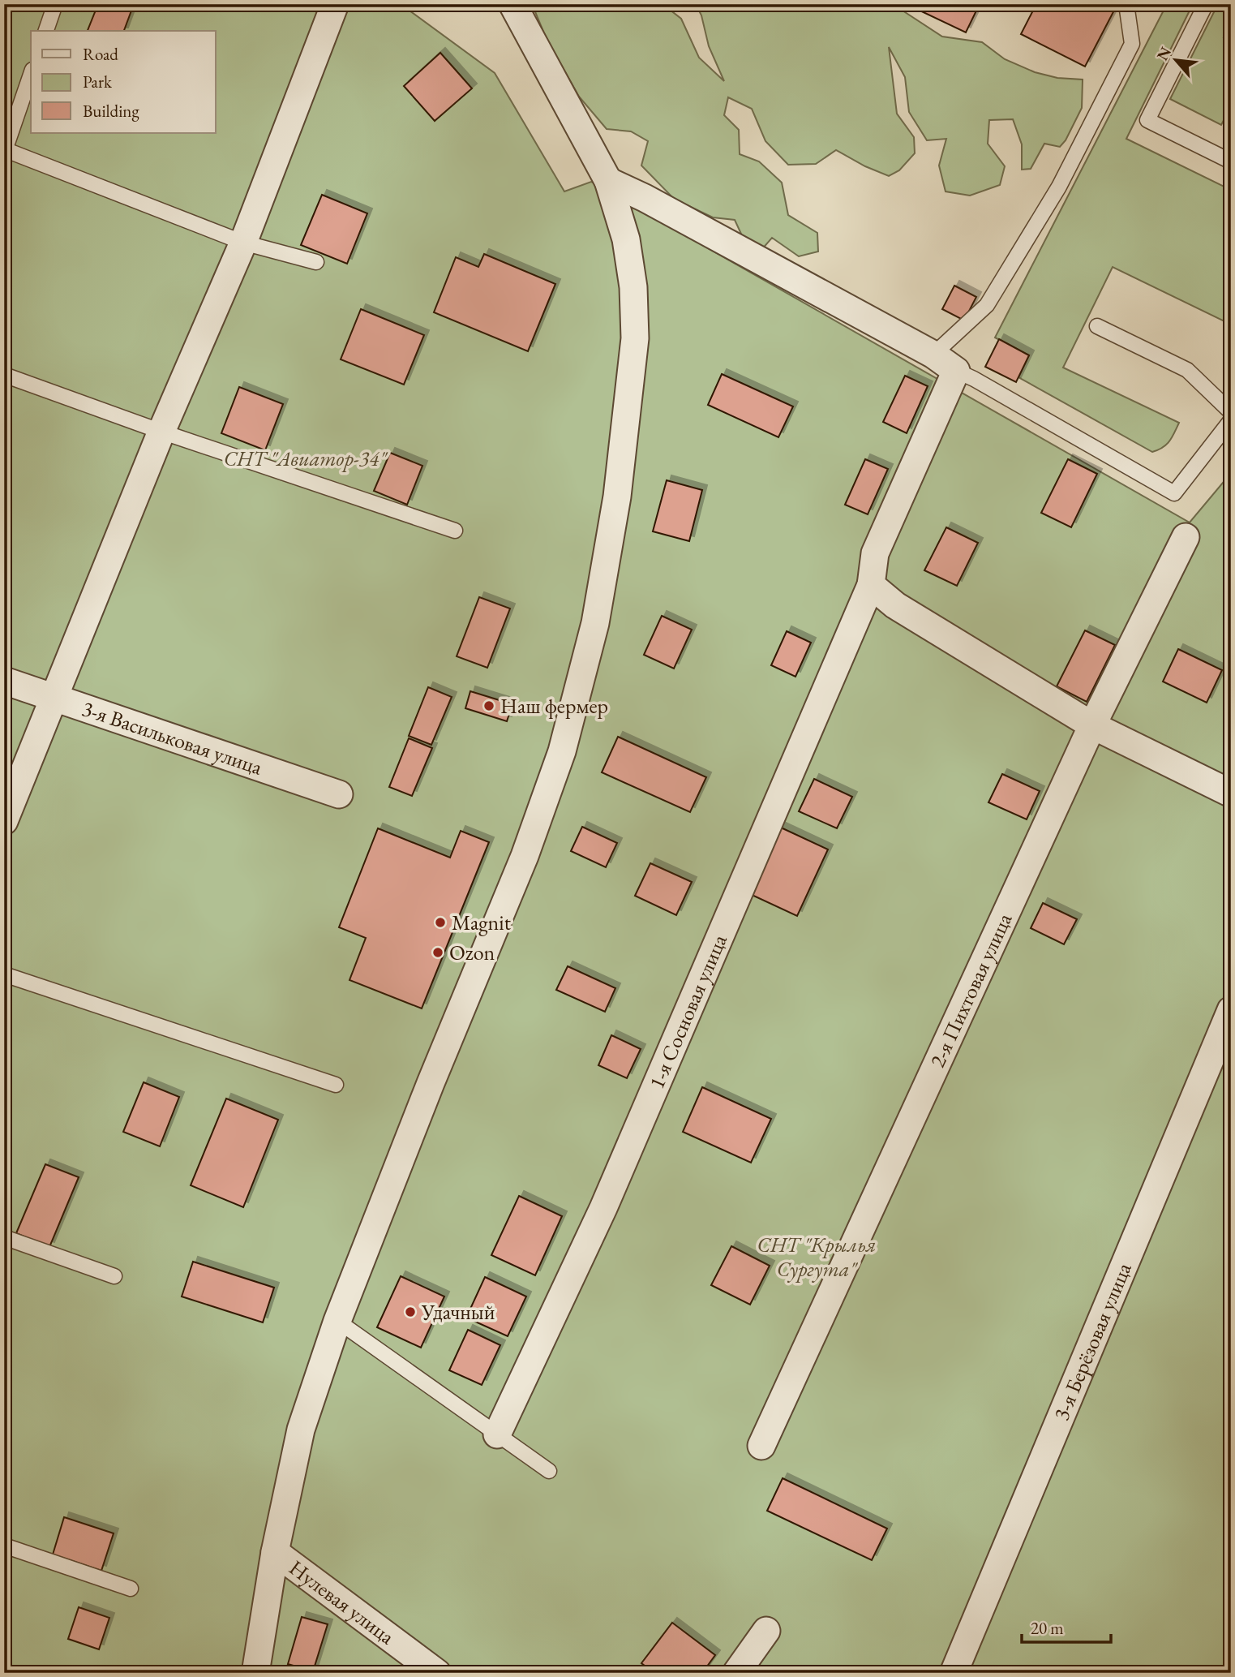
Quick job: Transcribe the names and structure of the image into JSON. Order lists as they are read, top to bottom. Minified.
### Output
{"streets":{"street":["3-я Васильковая улица","2-я Пихтовая улица","1-я Сосновая улица","3-я Берёзовая улица","Нулевая улица"]},"parks":["СНТ \"Авиатор-34\"","CНТ \"Крылья Сургута\""],"places":["Наш фермер","Magnit","Ozon","Удачный"],"legend":["Road","Park","Building"],"scale_bar":"20 m","north":"top left"}
